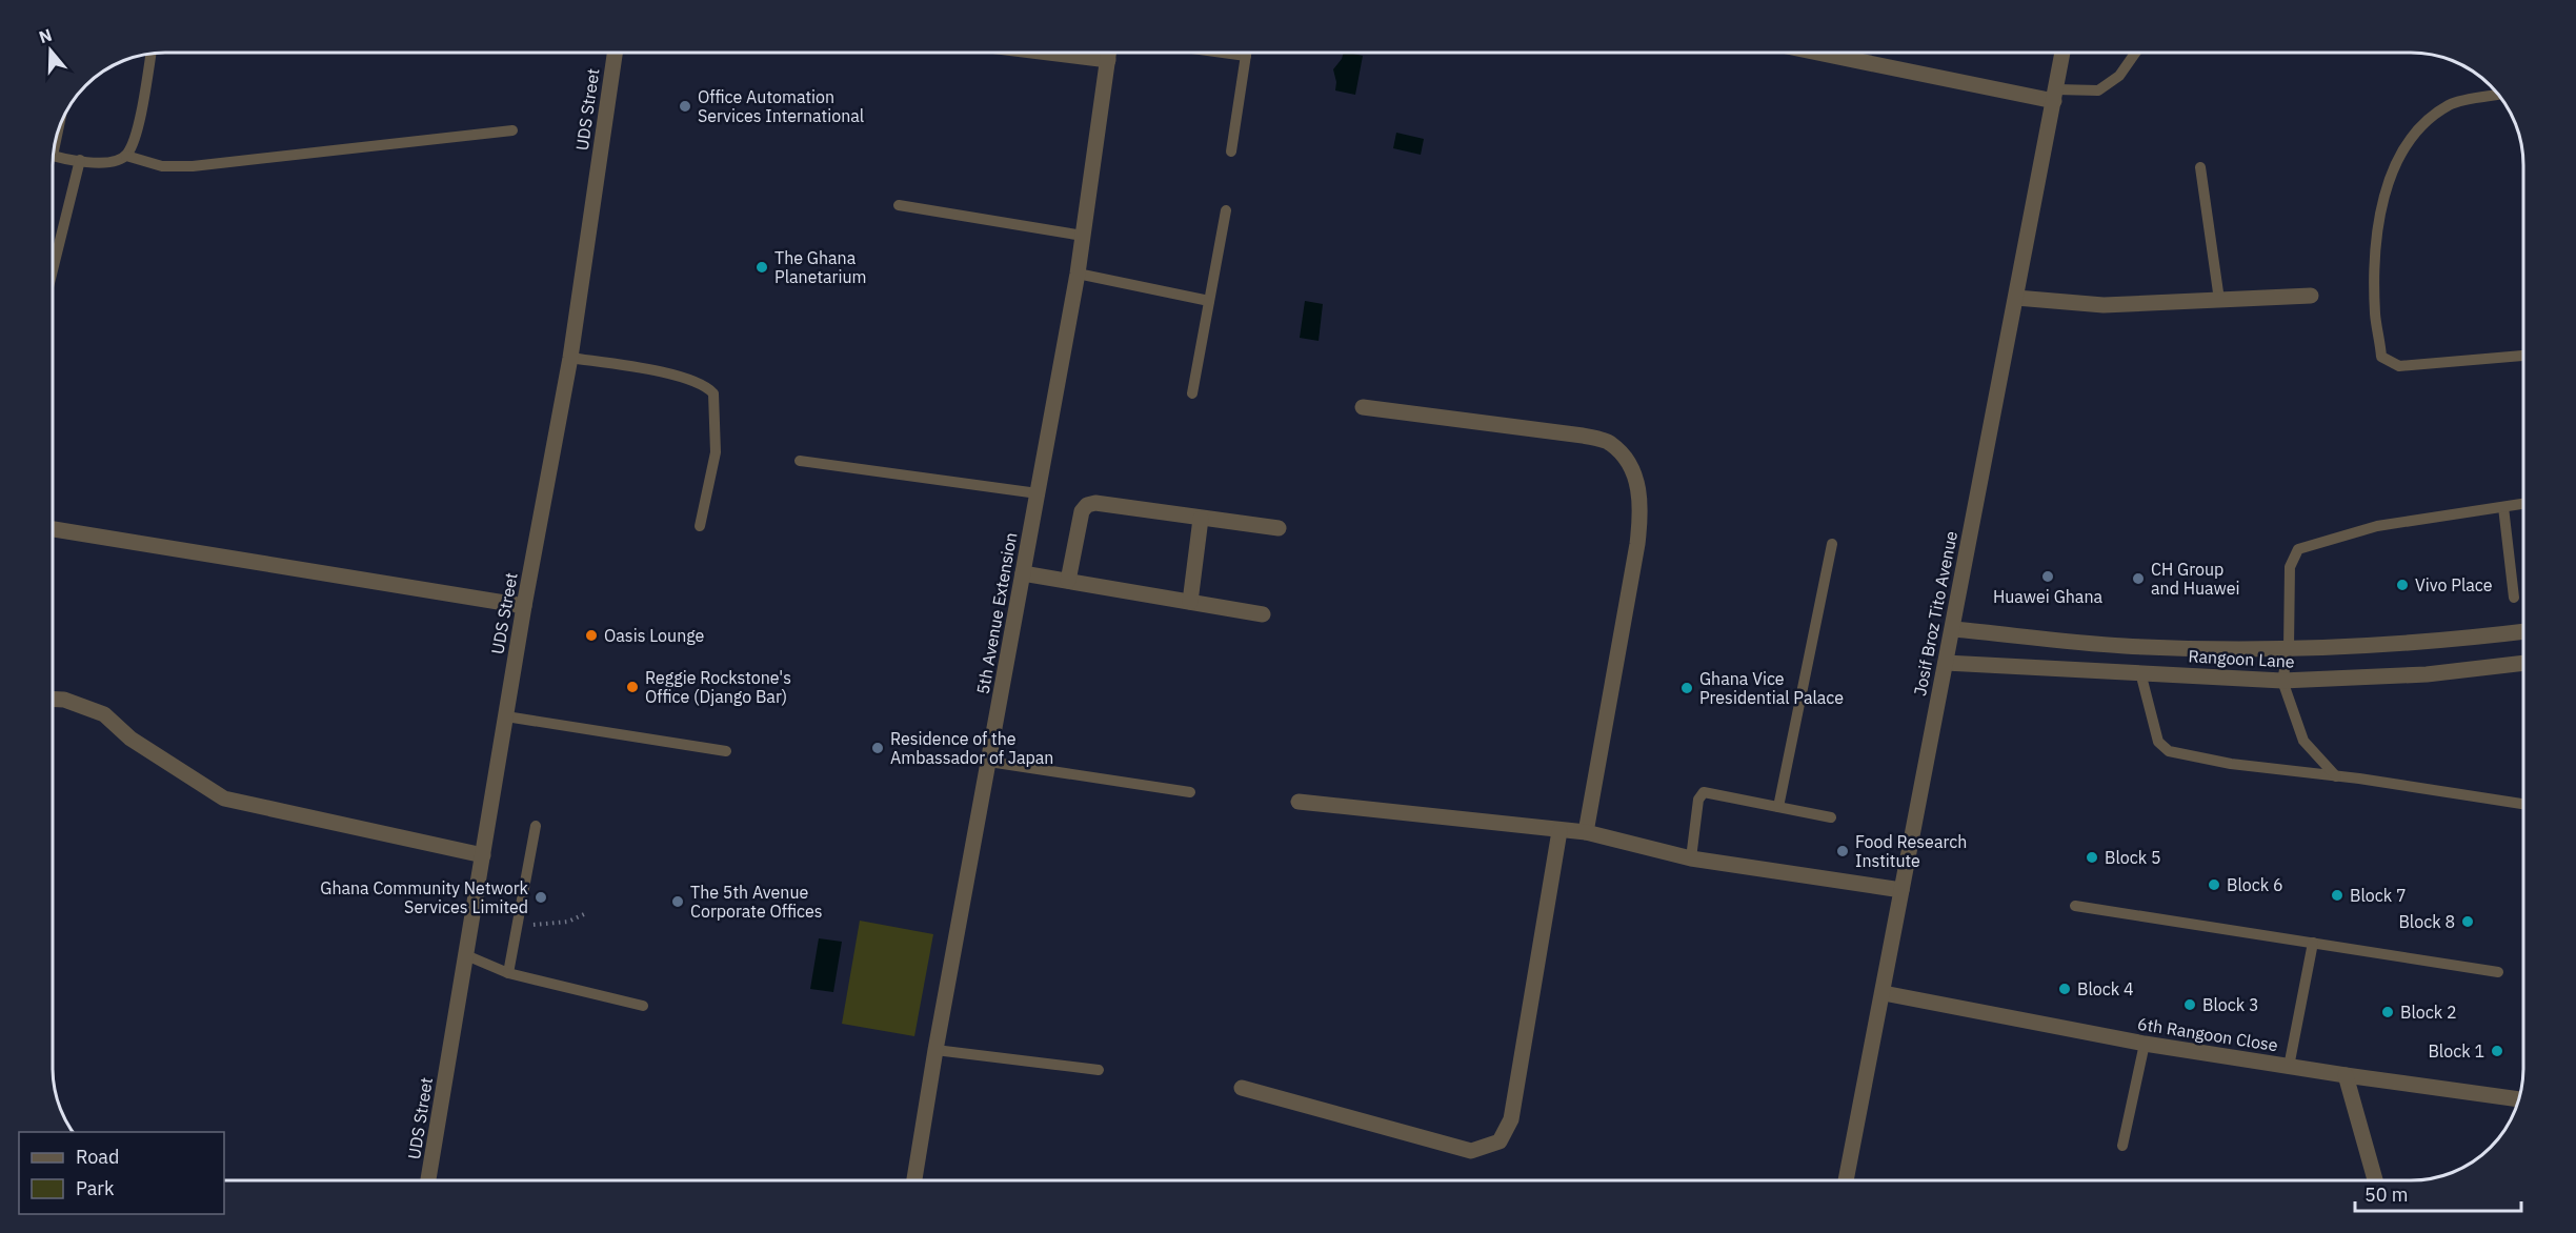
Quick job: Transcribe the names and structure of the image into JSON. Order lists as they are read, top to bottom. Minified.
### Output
{"streets":{"street":["UDS Street","5th Avenue Extension","Josif Broz Tito Avenue","Rangoon Lane","6th Rangoon Close"]},"crossings":[["Josif Broz Tito Avenue","Rangoon Lane"],["Josif Broz Tito Avenue","6th Rangoon Close"]],"places":["Office Automation Services International","The Ghana Planetarium","Huawei Ghana","CH Group and Huawei","Vivo Place","Oasis Lounge","Reggie Rockstone's Office (Django Bar)","Ghana Vice Presidential Palace","Residence of the Ambassador of Japan","Food Research Institute","Block 5","Block 6","Block 7","Ghana Community Network Services Limited","The 5th Avenue Corporate Offices","Block 8","Block 4","Block 3","Block 2","Block 1"],"legend":["Road","Park"],"scale_bar":"50 m","north":"top"}
